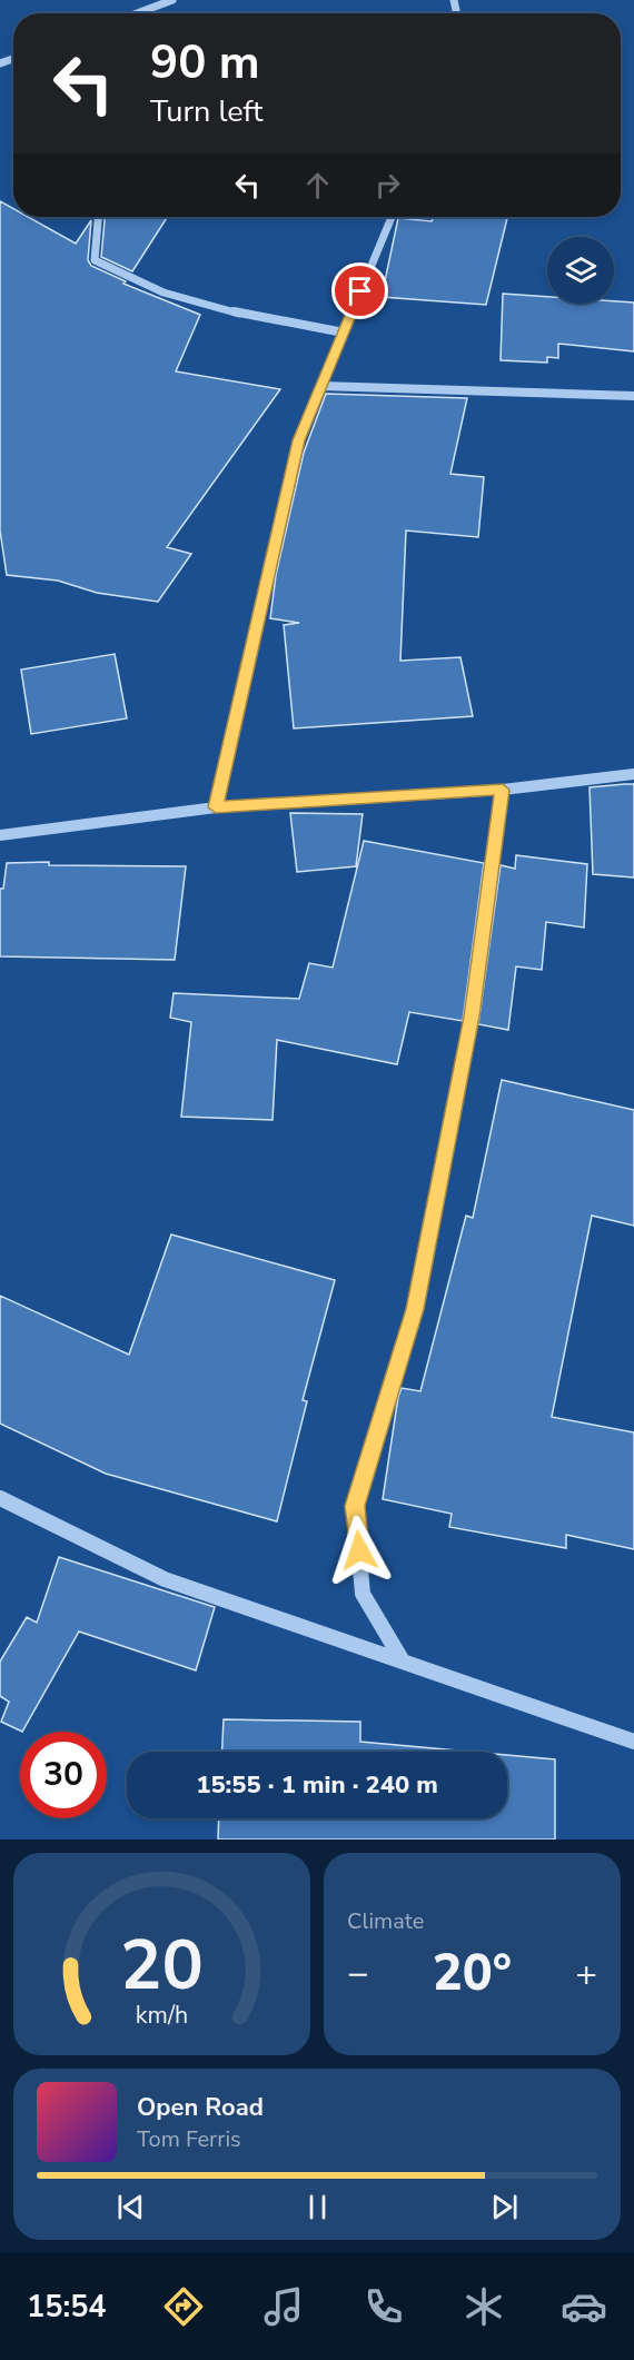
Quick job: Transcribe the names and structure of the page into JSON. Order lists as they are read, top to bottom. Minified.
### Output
{"page":{"turn":["90 m","Turn left"],"limit":"30","trip":"15:55 · 1 min · 240 m","tile":"Climate","heat":["−","20°","+"],"song":["Open Road","Tom Ferris"],"tabs":"15:54","gauge":["20","km/h"]}}
